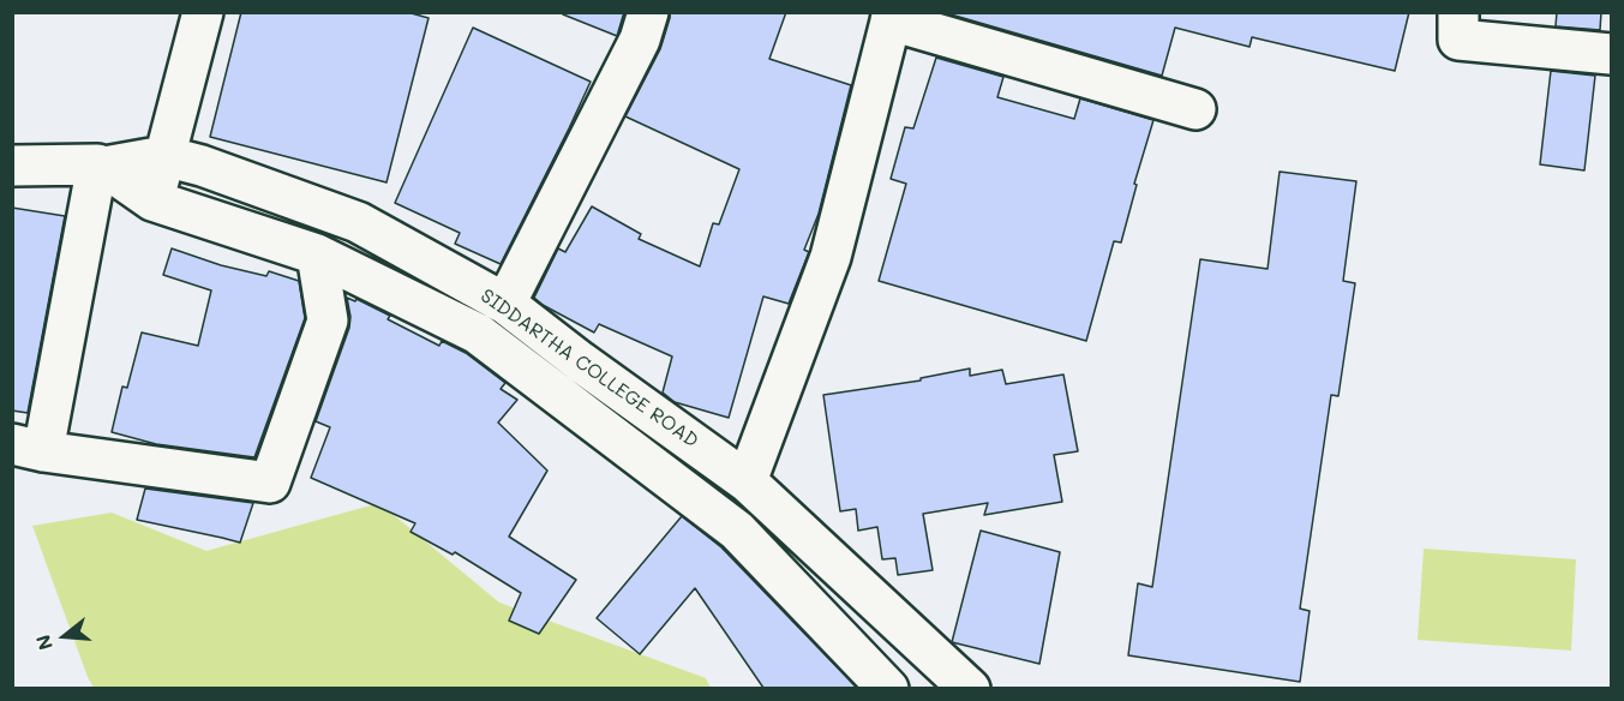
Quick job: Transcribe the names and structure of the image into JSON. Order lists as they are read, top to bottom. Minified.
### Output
{"streets":{"street":["SIDDARTHA COLLEGE ROAD"]},"north":"left"}
